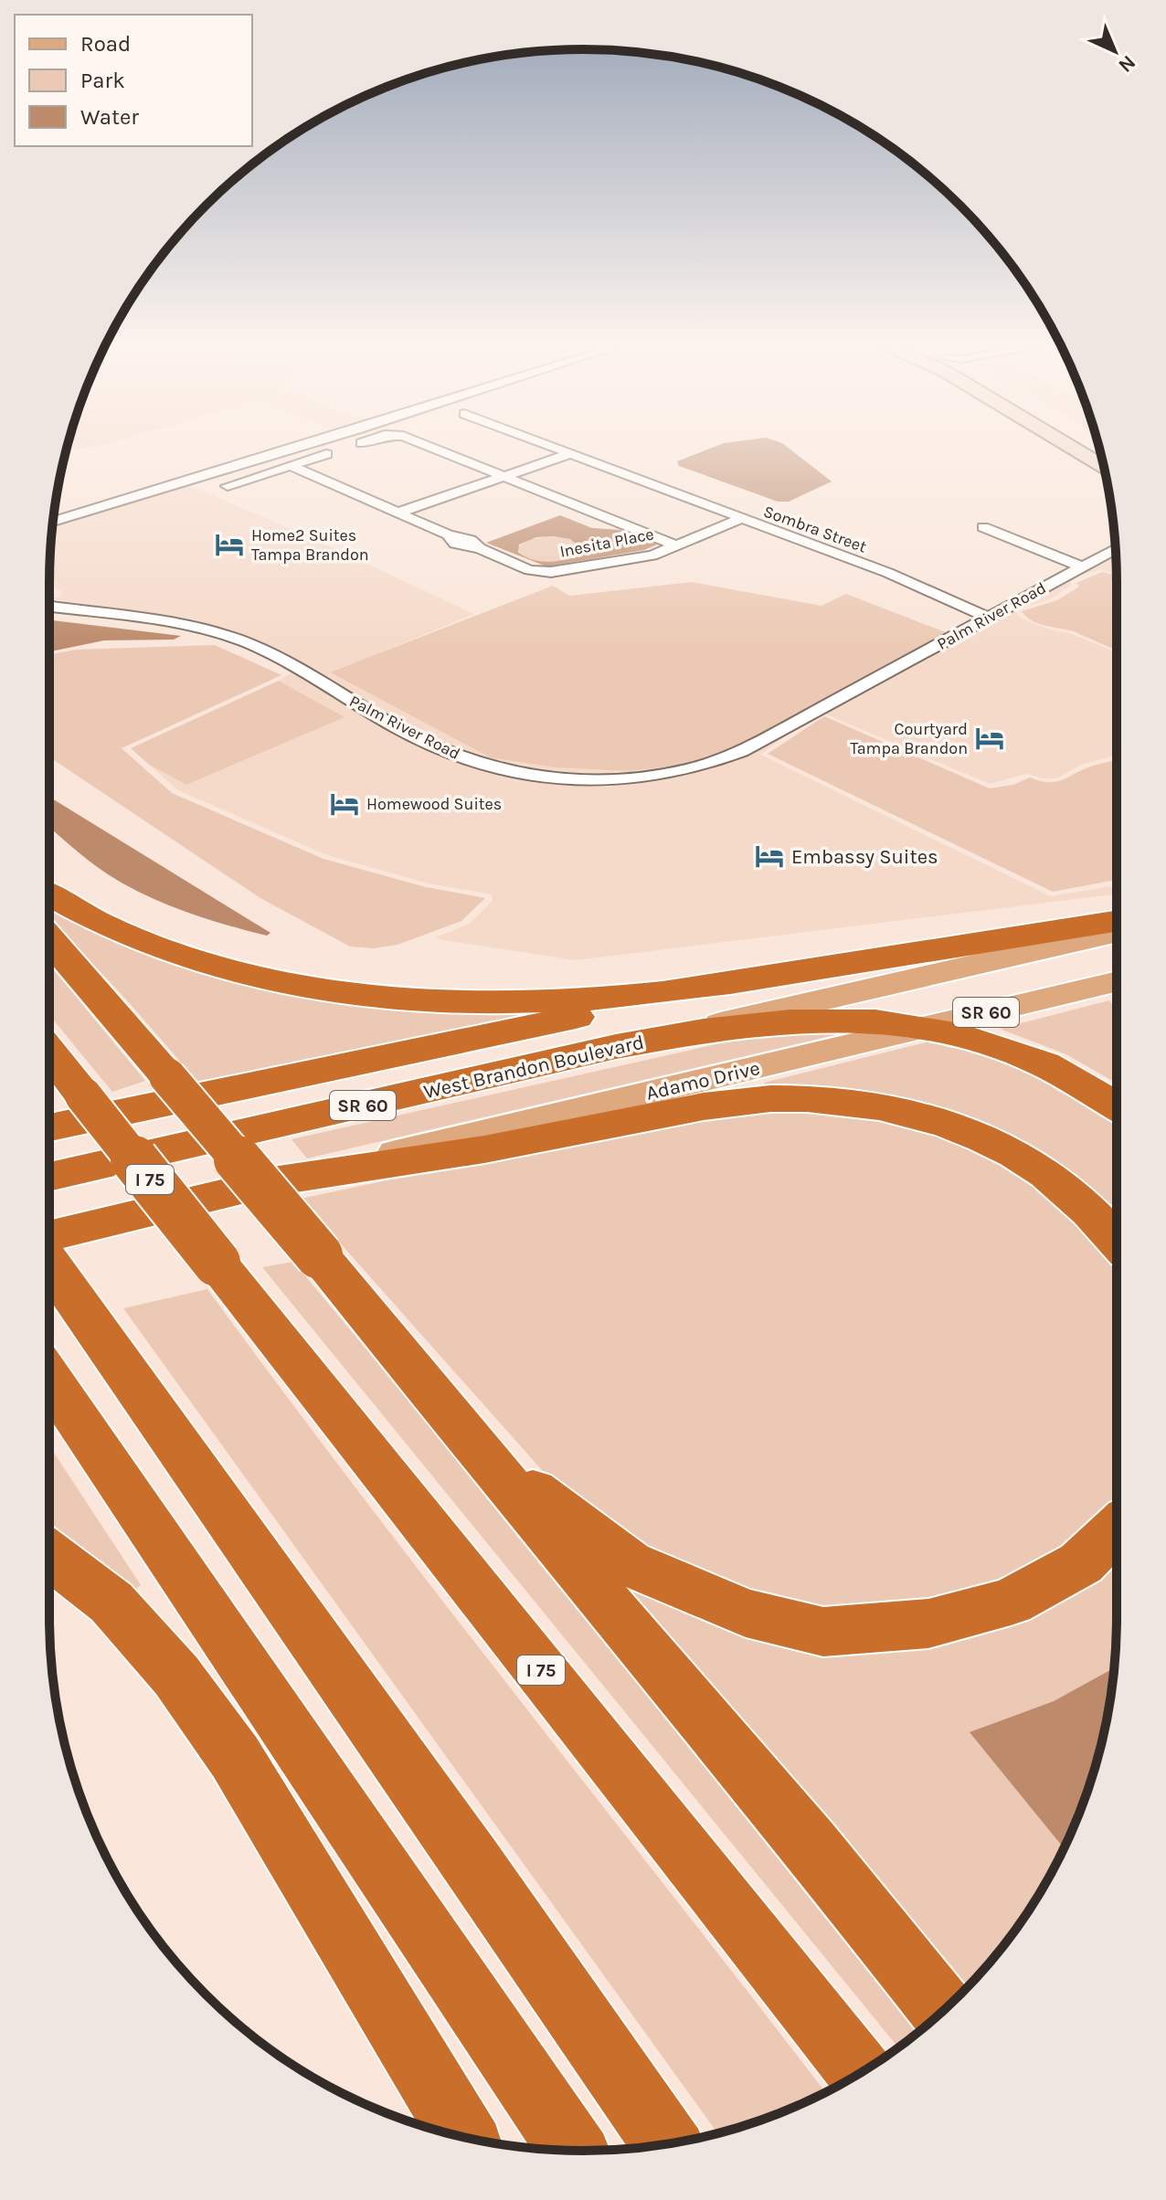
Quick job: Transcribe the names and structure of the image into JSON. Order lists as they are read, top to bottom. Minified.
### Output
{"streets":{"highway":["SR 60","West Brandon Boulevard","I 75"],"main road":["Adamo Drive"],"street":["Sombra Street","Inesita Place","Palm River Road"]},"crossings":[["Sombra Street","Inesita Place"],["Sombra Street","Palm River Road"],["SR 60","West Brandon Boulevard"],["SR 60","Adamo Drive"],["West Brandon Boulevard","Adamo Drive"]],"places":{"hotel":["Home2 Suites Tampa Brandon","Courtyard Tampa Brandon","Homewood Suites","Embassy Suites"]},"legend":["Road","Park","Water"],"north":"bottom right"}
